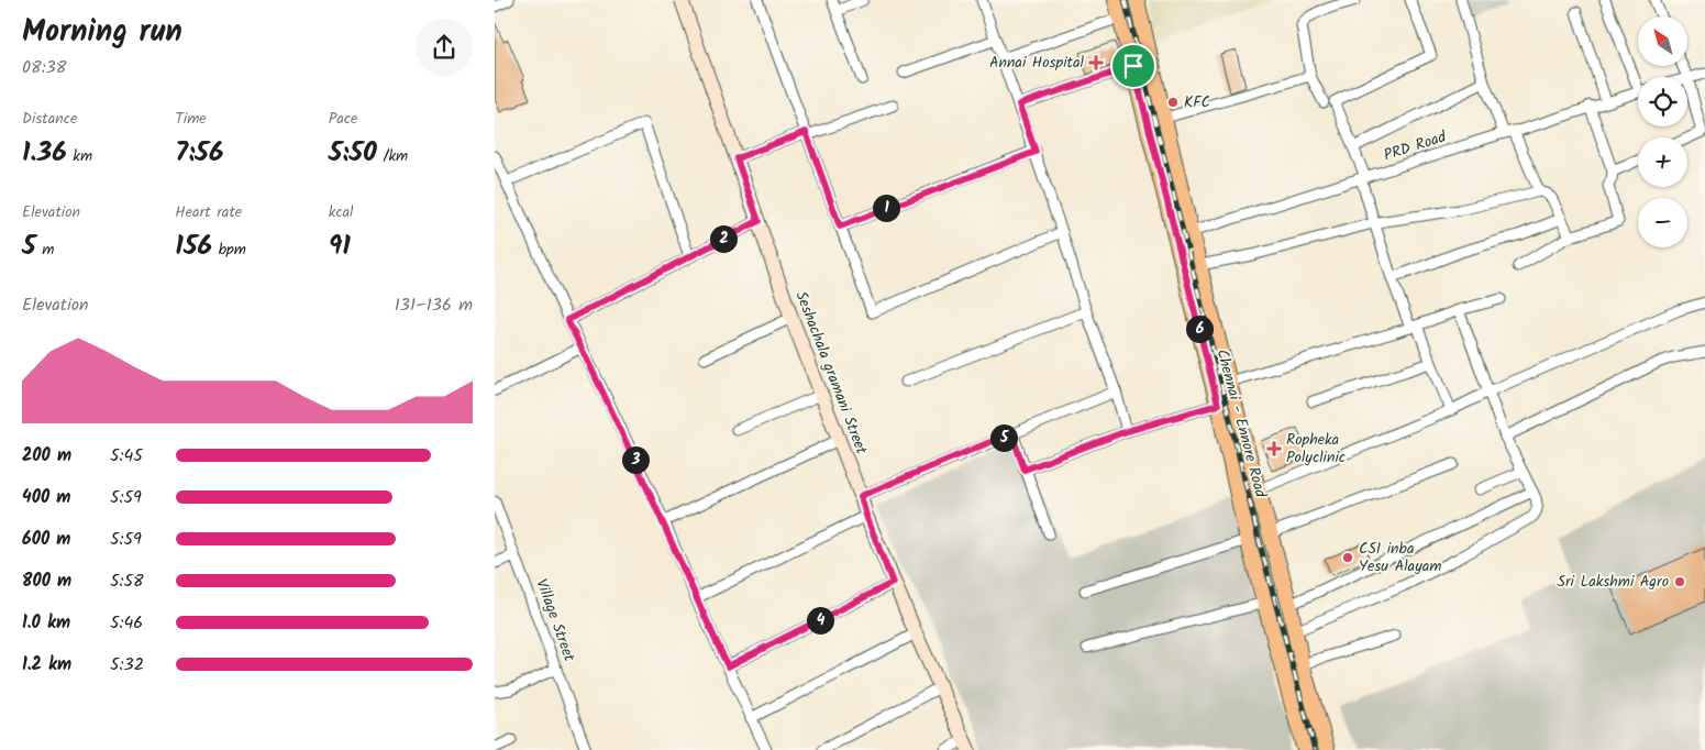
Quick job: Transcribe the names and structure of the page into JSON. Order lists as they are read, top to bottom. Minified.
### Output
{"streets":{"main road":["Chennai - Ennore Road"],"street":["PRD Road","Seshachala gramani Street","Village Street"]},"crossings":[["PRD Road","Chennai - Ennore Road"]],"places":{"health":["Annai Hospital","Ropheka Polyclinic"],"other":["KFC","CSI inba Yesu Alayam","Sri Lakshmi Agro"]},"north":"top left","page":{"heading":["Morning run","08:38"],"map_buttons":["+","−"],"stats":[["Distance","1.36 km"],["Time","7:56"],["Pace","5:50 /km"],["Elevation","5 m"],["Heart rate","156 bpm"],["kcal","91"]],"pins":["1","2","6","5","3","4"],"chart":["Elevation","131–136 m"],"list":[{"name":"200 m","note":"5:45"},{"name":"400 m","note":"5:59"},{"name":"600 m","note":"5:59"},{"name":"800 m","note":"5:58"},{"name":"1.0 km","note":"5:46"},{"name":"1.2 km","note":"5:32"}]}}
